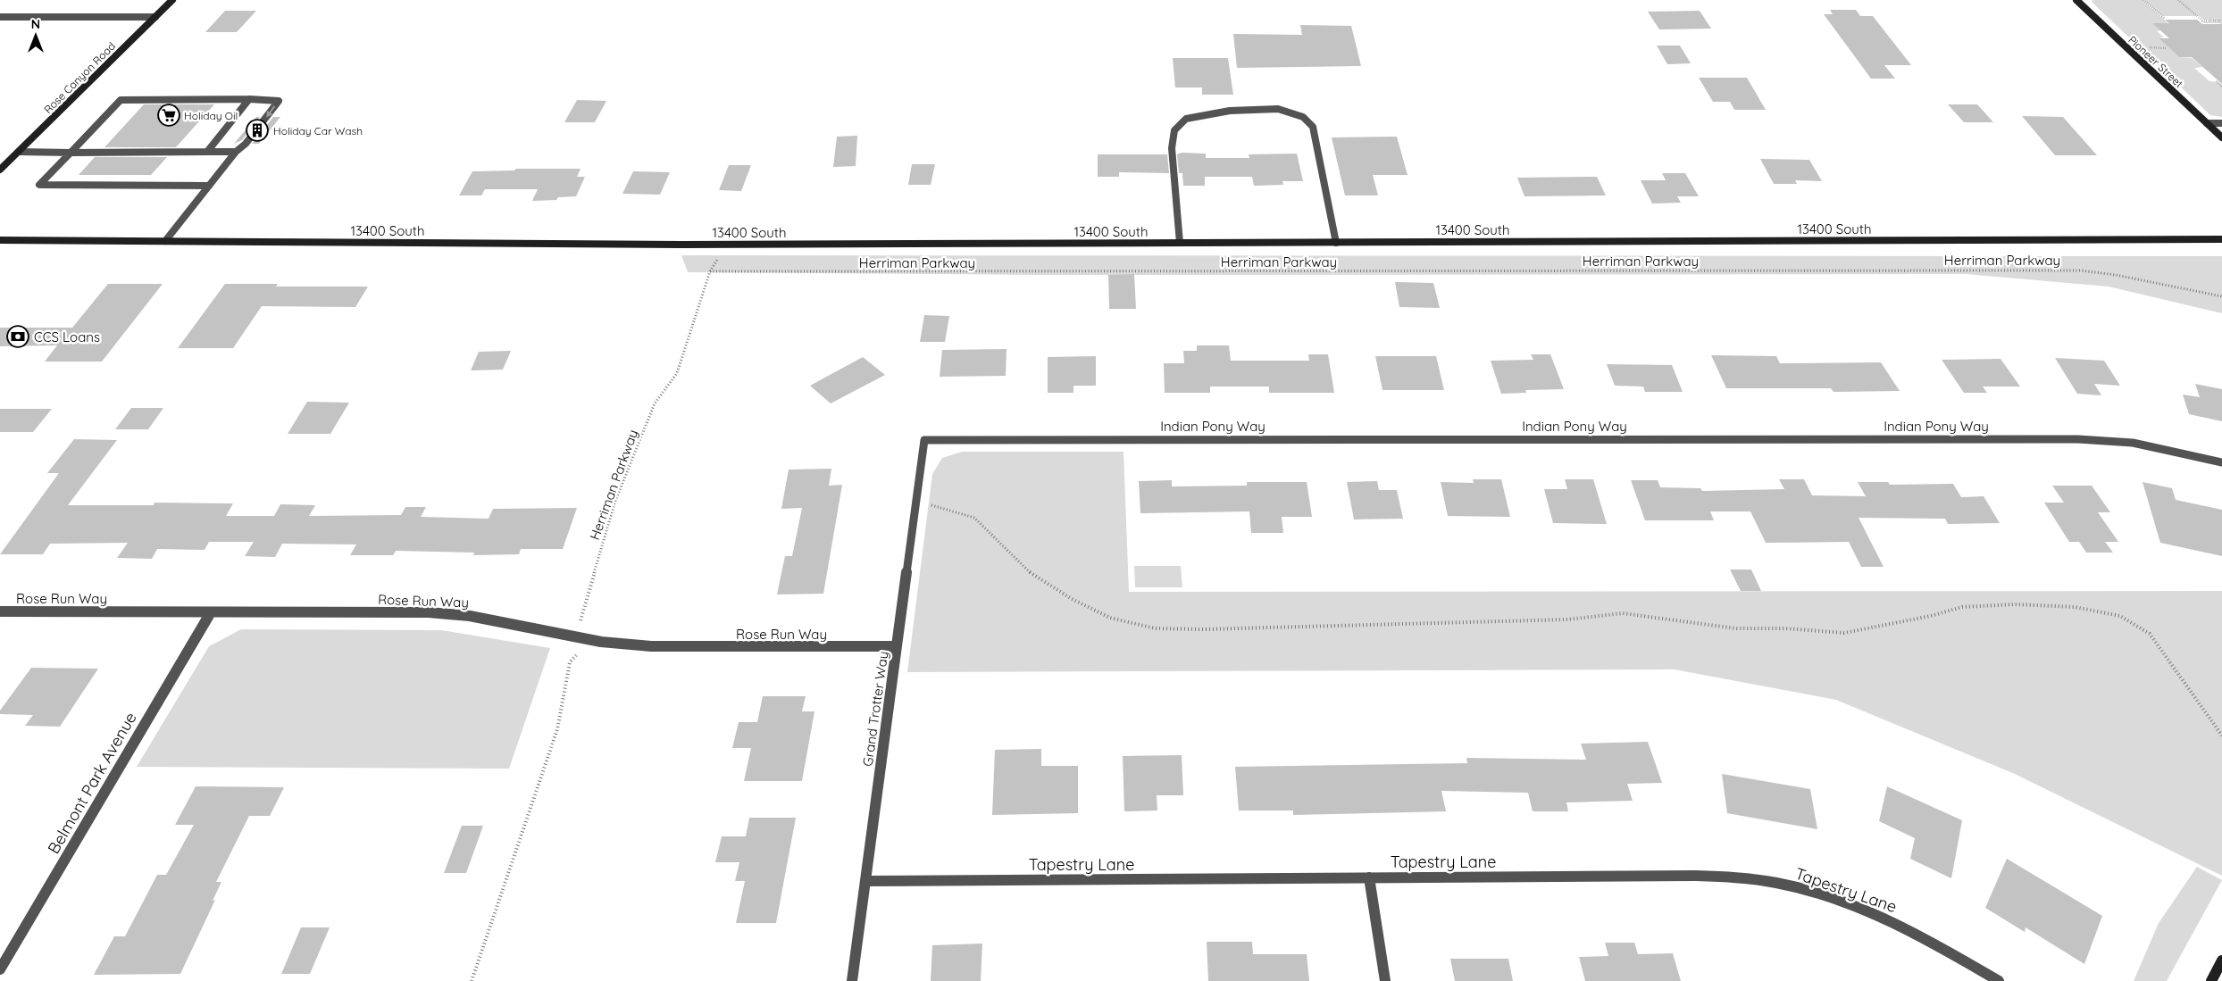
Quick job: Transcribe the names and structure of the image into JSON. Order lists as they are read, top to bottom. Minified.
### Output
{"streets":{"main road":["Pioneer Street","Rose Canyon Road","13400 South"],"street":["Indian Pony Way","Rose Run Way","Grand Trotter Way","Belmont Park Avenue","Tapestry Lane"],"path":["Herriman Parkway"]},"crossings":[["Indian Pony Way","Grand Trotter Way"],["Rose Run Way","Grand Trotter Way"],["Rose Run Way","Belmont Park Avenue"],["Grand Trotter Way","Tapestry Lane"]],"places":{"supermarket":["Holiday Oil"],"building":["Holiday Car Wash"],"bank":["CCS Loans"]},"north":"top"}
